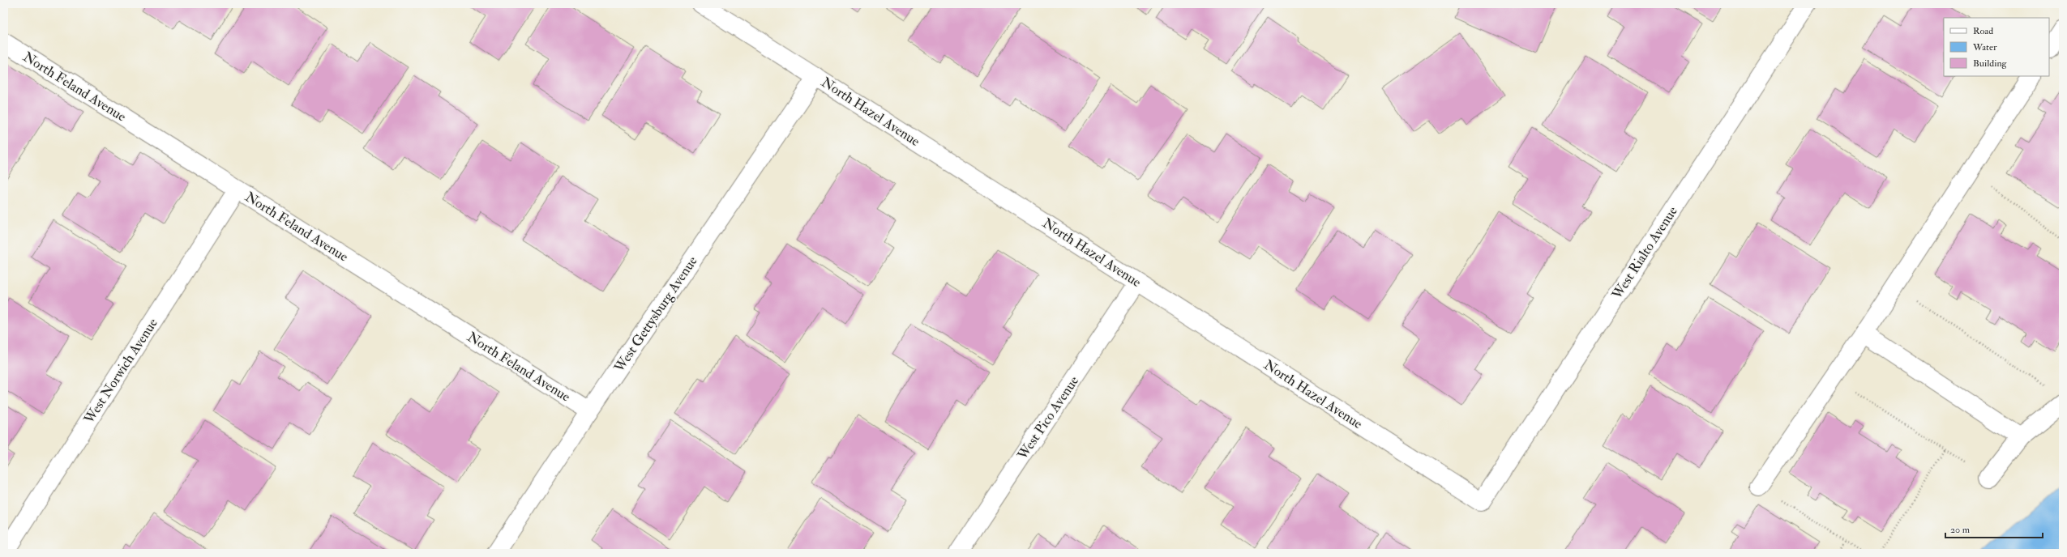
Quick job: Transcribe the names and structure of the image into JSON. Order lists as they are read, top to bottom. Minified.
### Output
{"streets":{"street":["North Feland Avenue","North Hazel Avenue","West Rialto Avenue","West Gettysburg Avenue","West Norwich Avenue","West Pico Avenue"]},"crossings":[["North Feland Avenue","West Gettysburg Avenue"],["North Feland Avenue","West Norwich Avenue"],["North Hazel Avenue","West Rialto Avenue"],["North Hazel Avenue","West Gettysburg Avenue"],["North Hazel Avenue","West Pico Avenue"]],"legend":["Road","Water","Building"],"scale_bar":"20 m"}
